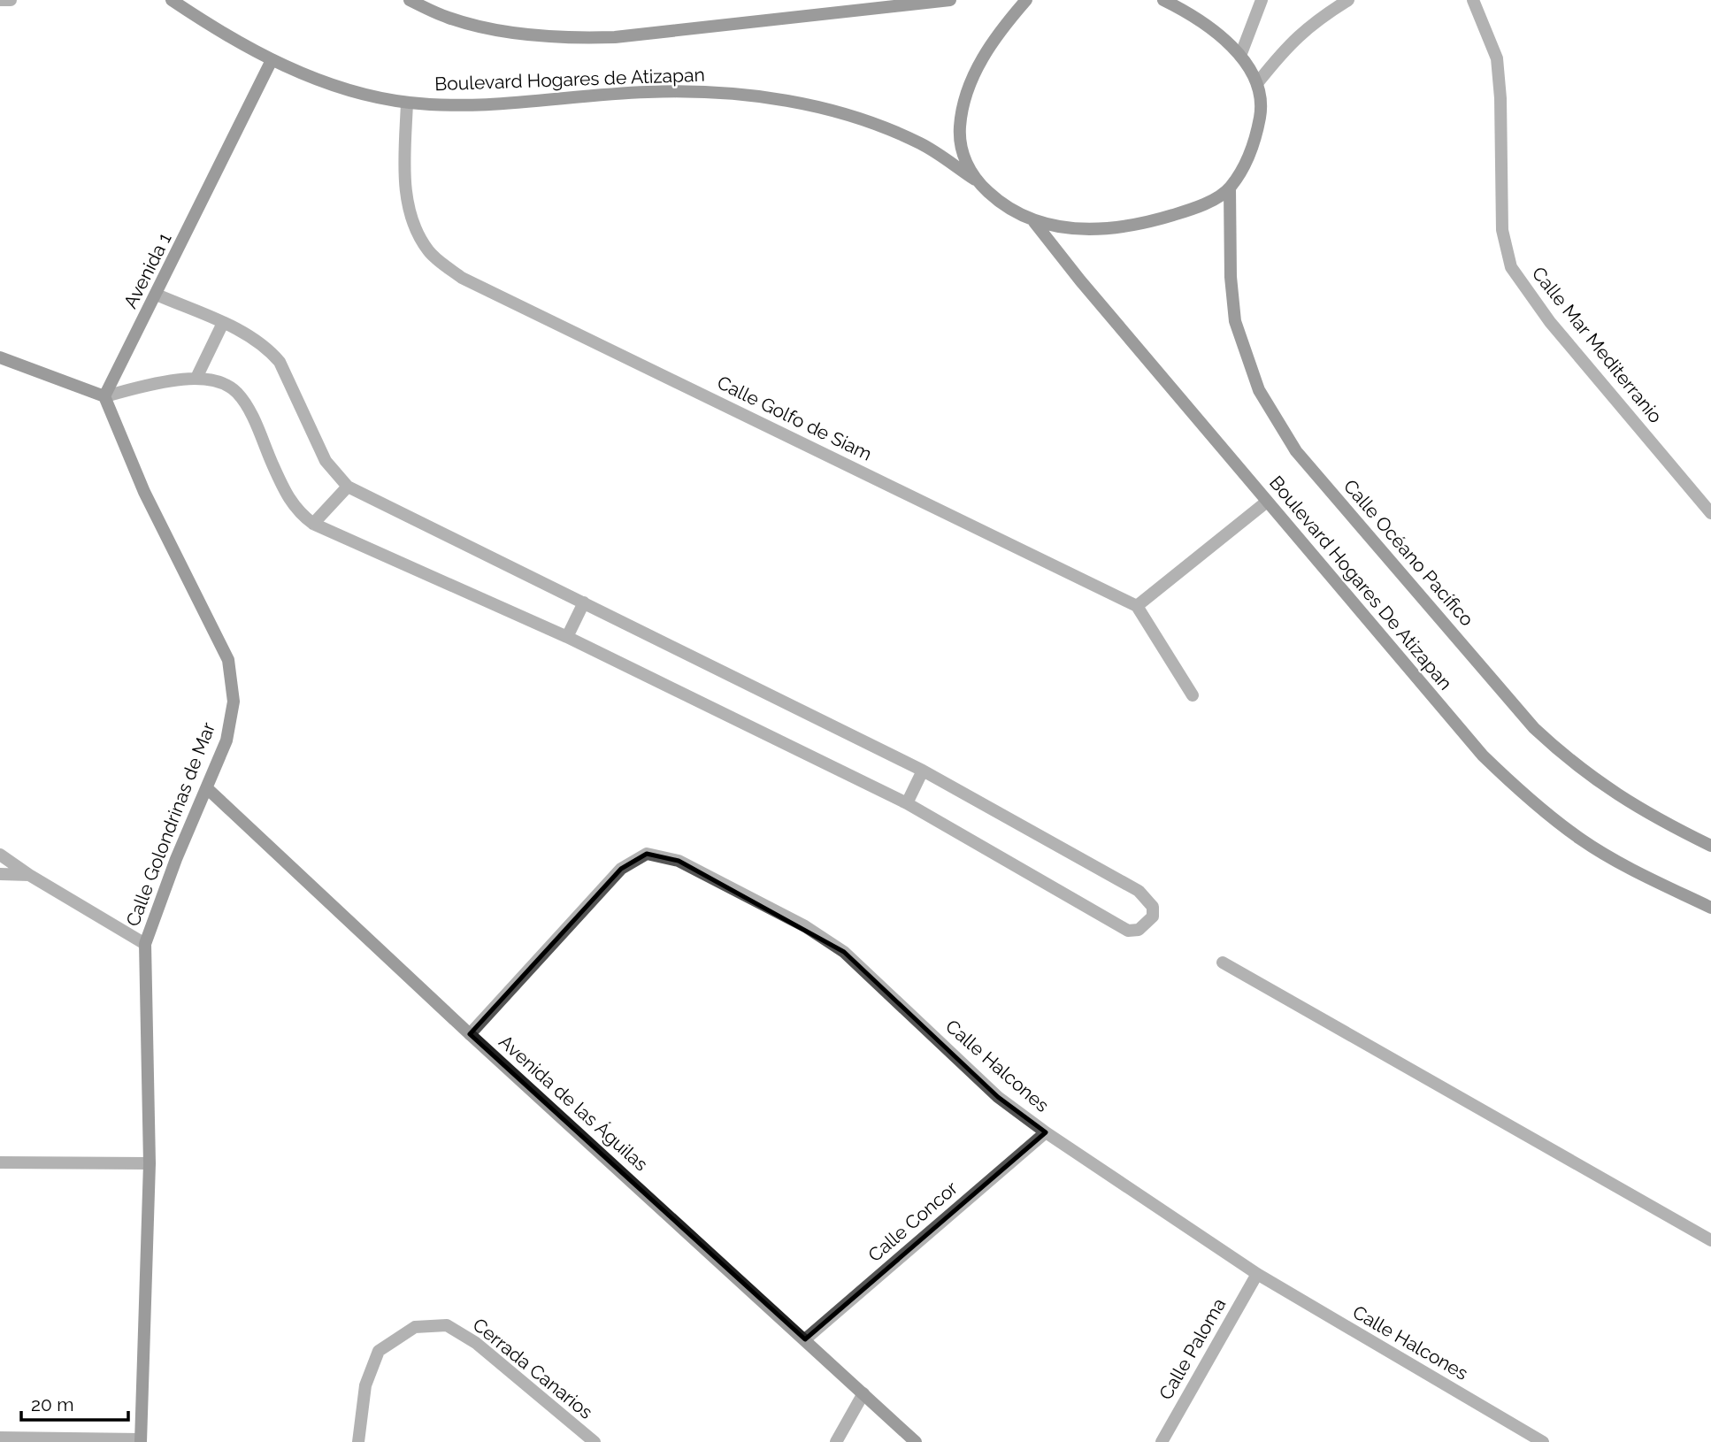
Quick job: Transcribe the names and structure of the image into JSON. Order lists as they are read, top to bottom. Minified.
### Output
{"streets":{"street":["Boulevard Hogares de Atizapan","Avenida 1","Calle Mar Mediterranio","Calle Golfo de Siam","Calle Océano Pacífico","Boulevard Hogares De Atizapan","Calle Golondrinas de Mar","Calle Halcones","Avenida de las Águilas","Calle Concor","Calle Paloma","Cerrada Canarios"]},"crossings":[["Boulevard Hogares de Atizapan","Avenida 1"],["Boulevard Hogares de Atizapan","Calle Golfo de Siam"],["Avenida 1","Calle Golondrinas de Mar"],["Calle Golondrinas de Mar","Avenida de las Águilas"],["Calle Halcones","Avenida de las Águilas"],["Calle Halcones","Calle Concor"],["Calle Halcones","Calle Paloma"],["Avenida de las Águilas","Calle Concor"]],"scale_bar":"20 m"}
